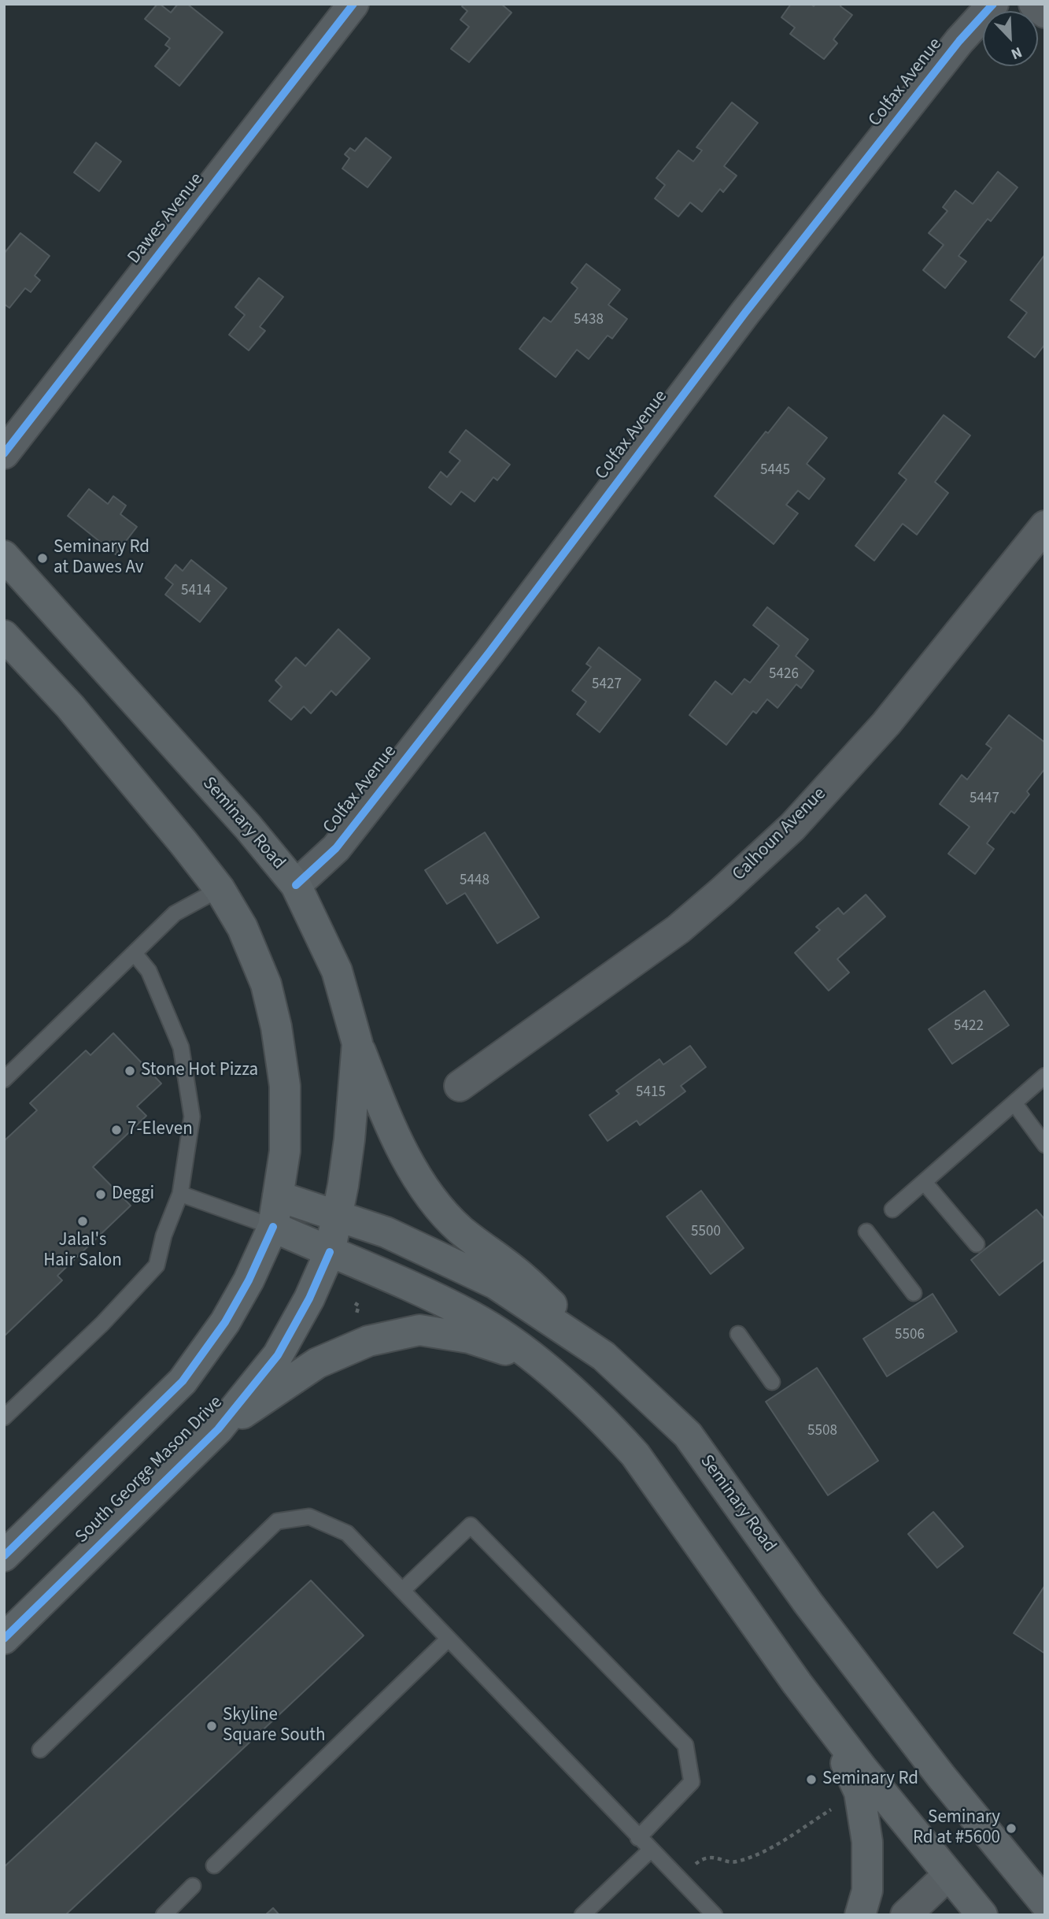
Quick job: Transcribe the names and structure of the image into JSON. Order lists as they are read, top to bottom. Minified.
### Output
{"streets":{"main road":["Seminary Road","South George Mason Drive"],"street":["Colfax Avenue","Dawes Avenue","Calhoun Avenue"]},"crossings":[["Colfax Avenue","Seminary Road"],["Seminary Road","South George Mason Drive"]],"places":["Seminary Rd at Dawes Av","Stone Hot Pizza","7-Eleven","Deggi","Jalal's Hair Salon","Skyline Square South","Seminary Rd","Seminary Rd at #5600"],"house_numbers":["5438","5445","5414","5426","5427","5447","5448","5422","5415","5500","5506","5508"],"north":"bottom right"}
